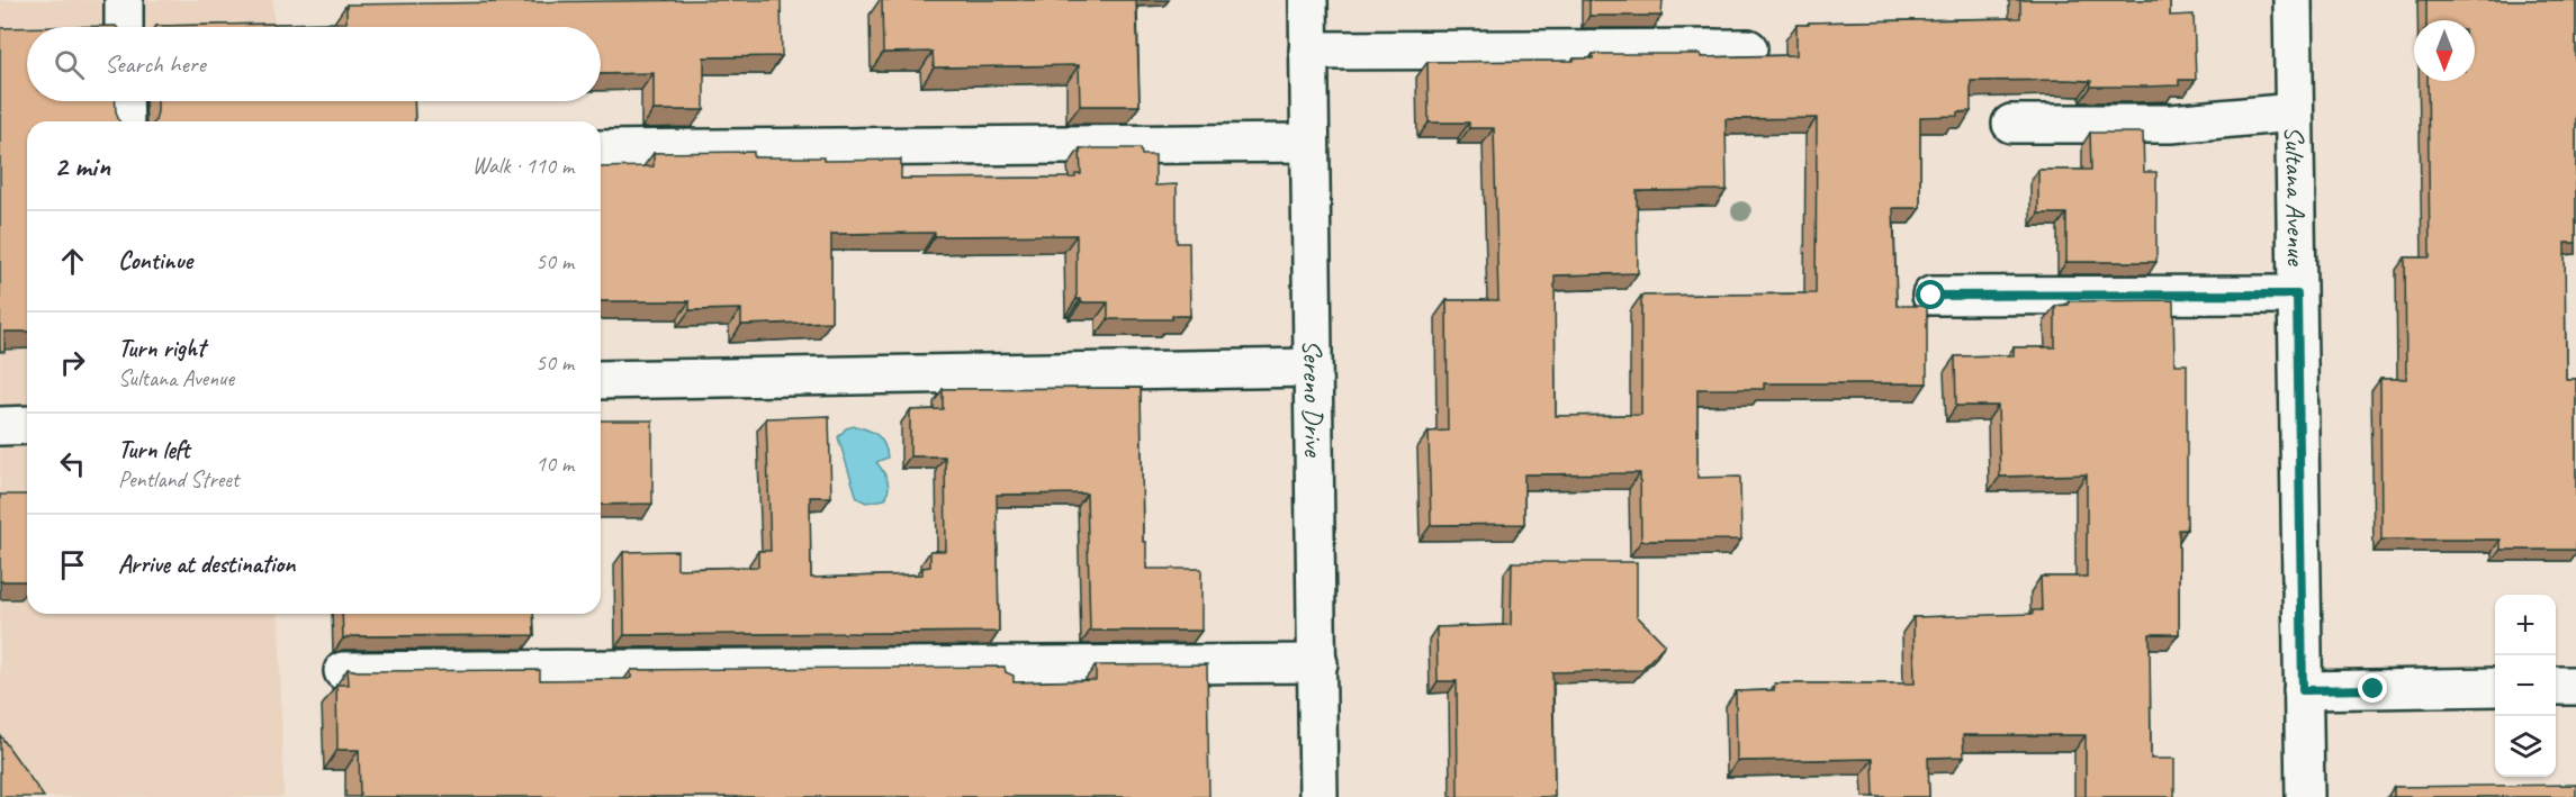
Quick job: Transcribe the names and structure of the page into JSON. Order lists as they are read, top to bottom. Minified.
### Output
{"streets":{"street":["Sultana Avenue","Sereno Drive"]},"north":"bottom","page":{"search":"Search here","heading":["2 min","Walk · 110 m"],"list":[["Continue","50 m"],["Turn right","Sultana Avenue","50 m"],["Turn left","Pentland Street","10 m"],"Arrive at destination"],"map_buttons":["+","−"]}}
